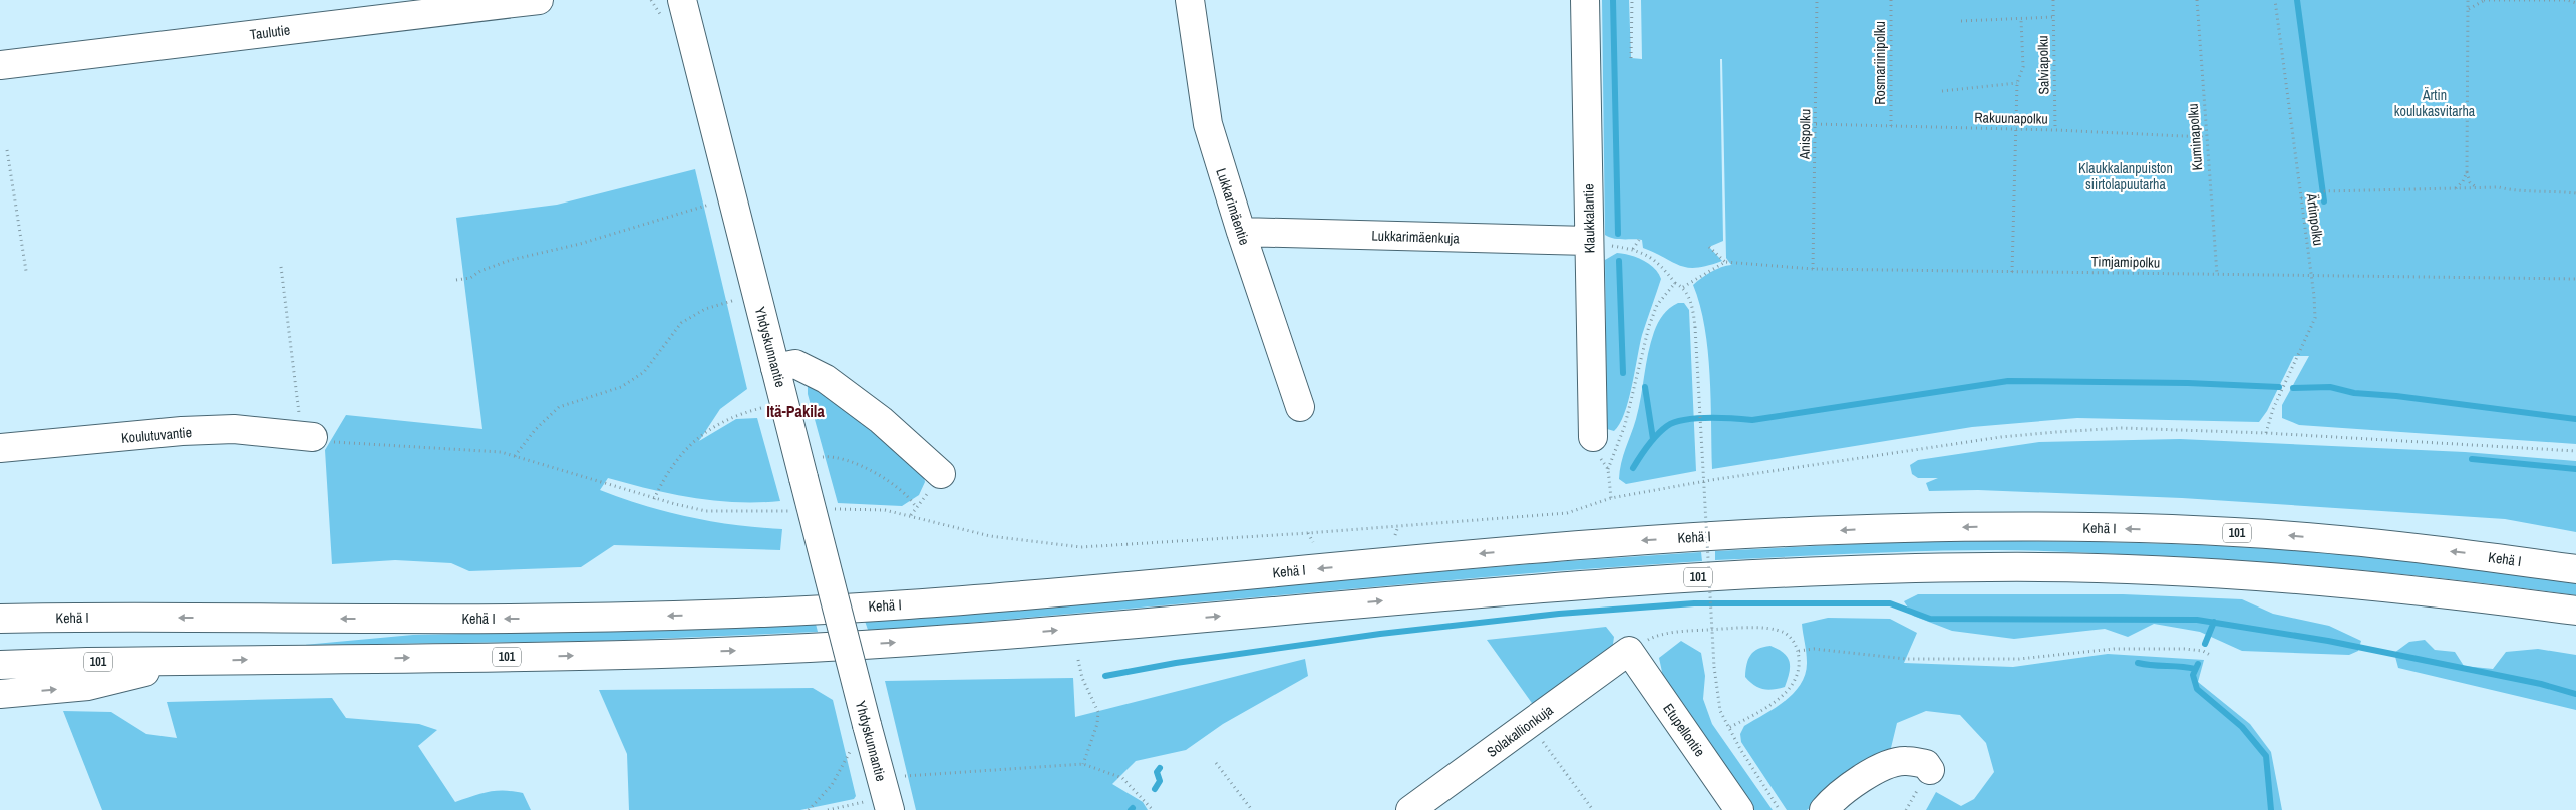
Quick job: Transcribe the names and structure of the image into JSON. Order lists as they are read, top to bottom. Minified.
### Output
{"streets":{"main road":["Taulutie","Lukkarimäentie","Klaukkalantie","Lukkarimäenkuja","Yhdyskunnantie","Koulutuvantie","Kehä I","101","Etupellontie","Solakallionkuja"],"path":["Rosmariinipolku","Salviapolku","Rakuunapolku","Anispolku","Kuminapolku","Ärtinpolku","Timjamipolku"]},"crossings":[["Rosmariinipolku","Rakuunapolku"],["Salviapolku","Rakuunapolku"],["Rakuunapolku","Anispolku"],["Rakuunapolku","Kuminapolku"],["Anispolku","Timjamipolku"],["Kuminapolku","Timjamipolku"],["Lukkarimäentie","Lukkarimäenkuja"],["Klaukkalantie","Lukkarimäenkuja"],["Ärtinpolku","Timjamipolku"],["Etupellontie","Solakallionkuja"]],"districts":["Itä-Pakila"],"parks":["Ärtin koulukasvitarha","Klaukkalanpuiston siirtolapuutarha"]}
